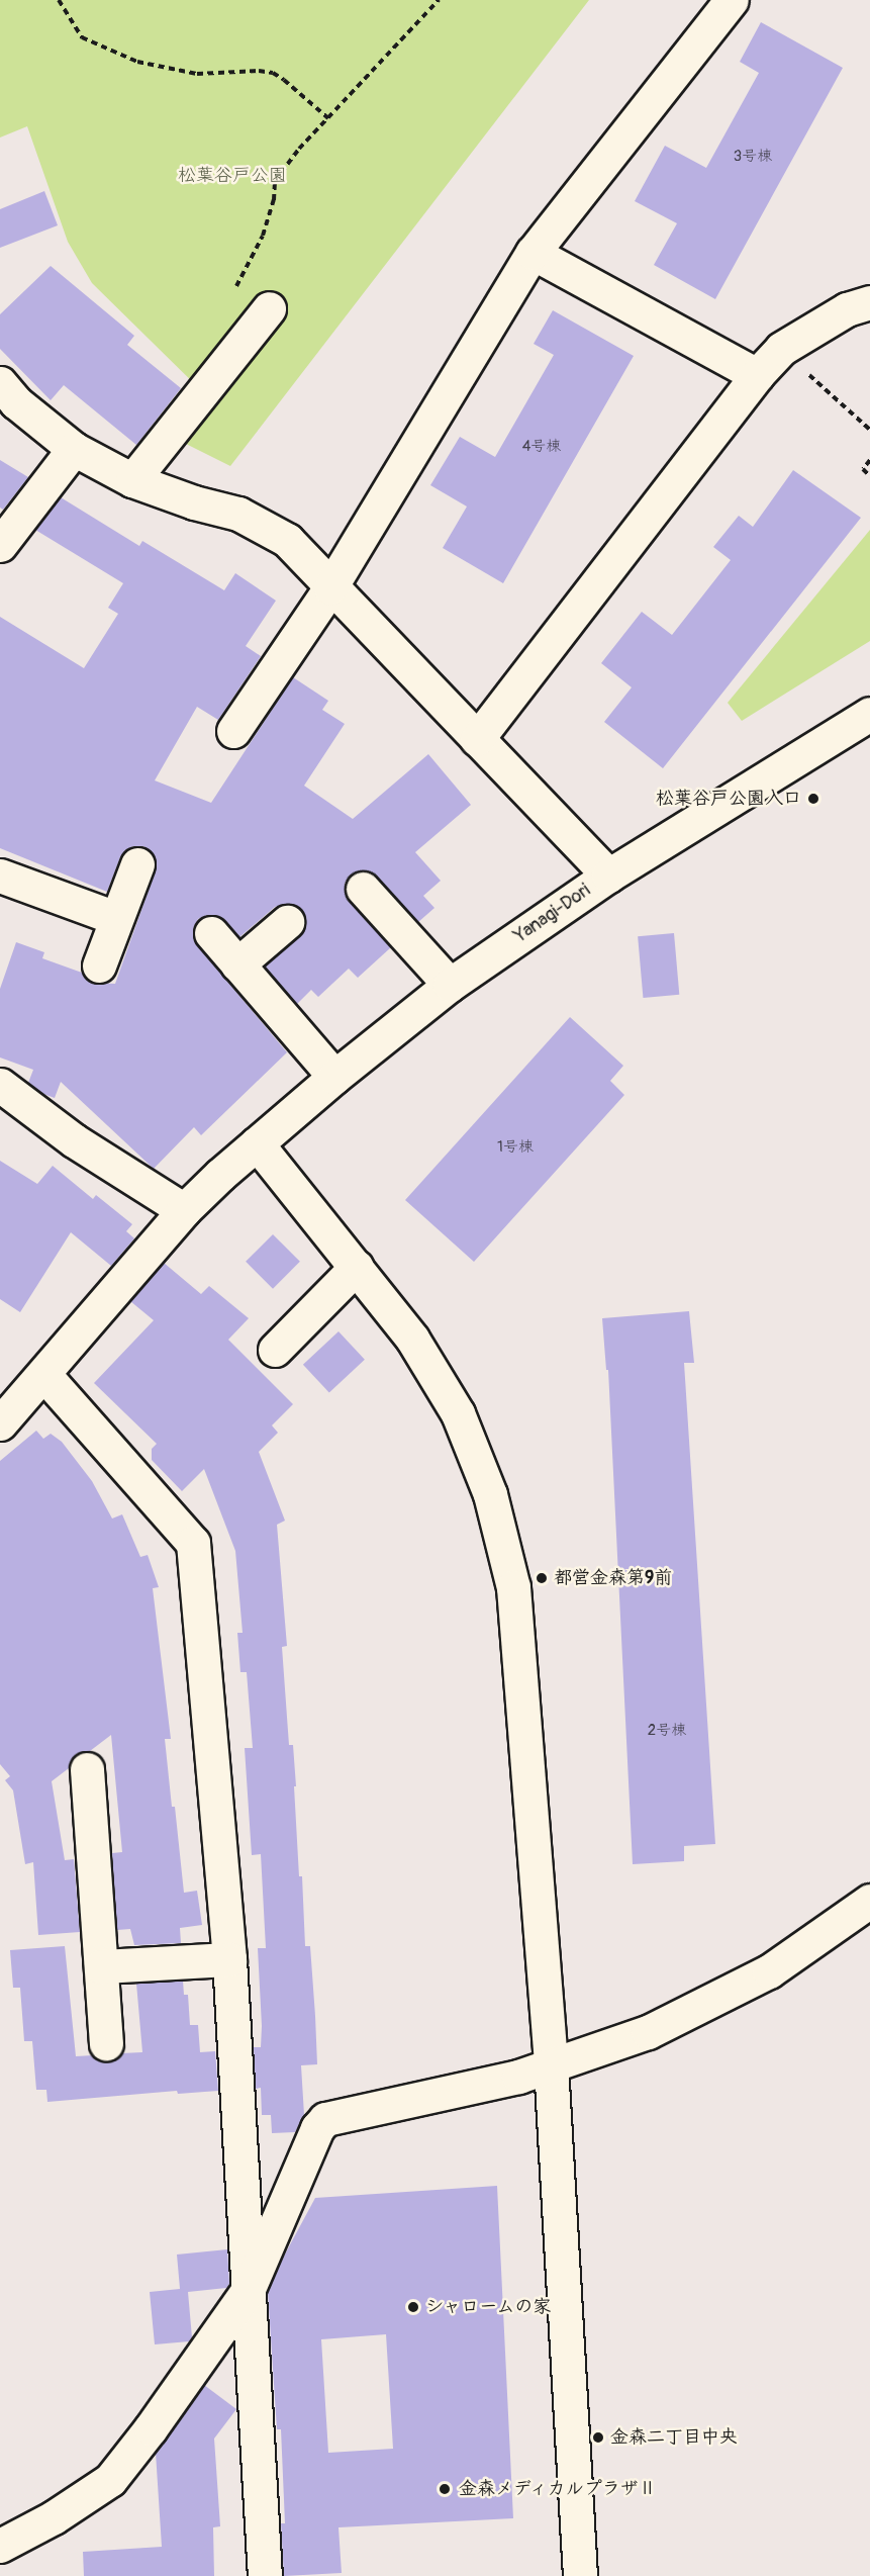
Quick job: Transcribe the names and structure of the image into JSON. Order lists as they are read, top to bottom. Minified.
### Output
{"streets":{"street":["Yanagi-Dori"]},"parks":["松葉谷戸公園"],"places":["松葉谷戸公園入口","都営金森第9前","シャロームの家","金森二丁目中央","金森メディカルプラザⅡ"],"house_numbers":["3号棟","4号棟","1号棟","2号棟"]}
